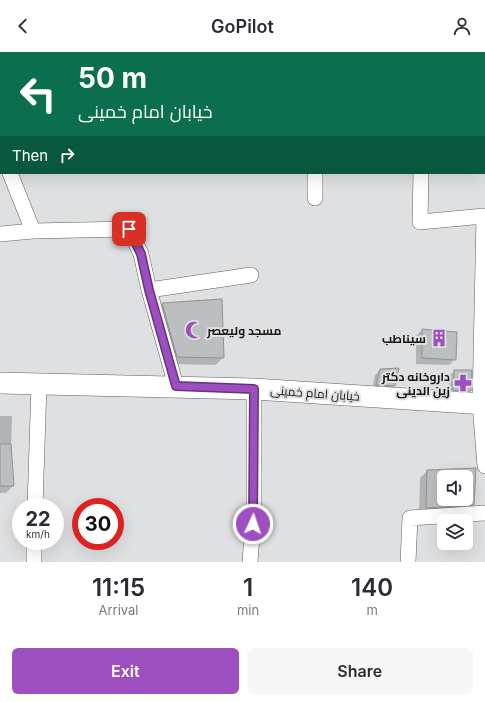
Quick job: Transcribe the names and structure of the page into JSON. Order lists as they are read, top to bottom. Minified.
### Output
{"streets":{"main road":["خیابان امام خمینی"]},"places":{"mosque":["مسجد ولیعصر"],"building":["سیناطب"],"pharmacy":["داروخانه دکتر زین الدینی"]},"page":{"header":"GoPilot","turn":["50 m","خیابان امام خمینی"],"then":"Then","speed":"22 km/h","limit":"30","eta":["11:15","Arrival","1","min","140","m"],"buttons":["Exit","Share"]}}
